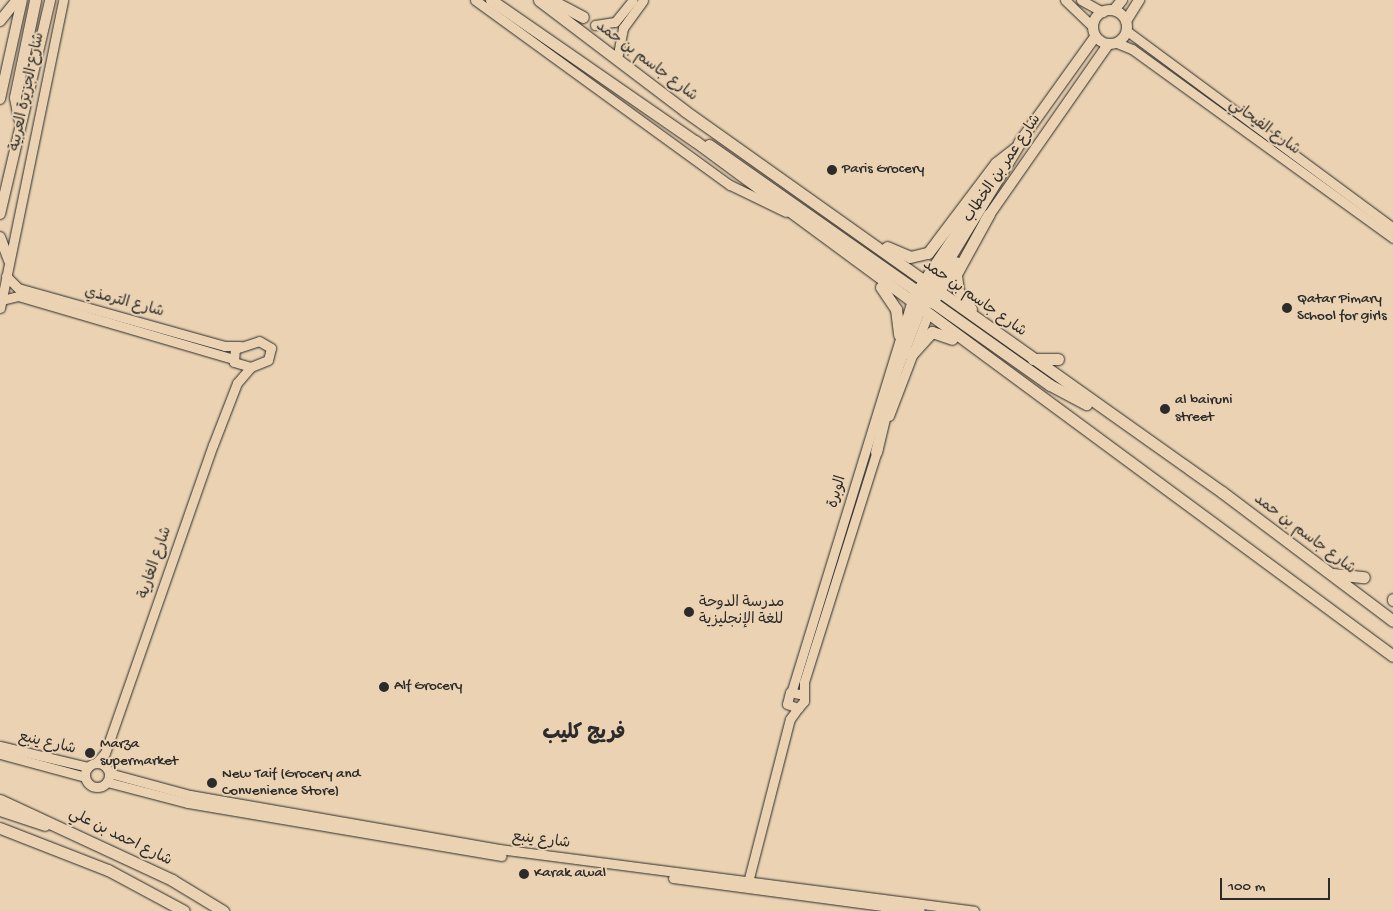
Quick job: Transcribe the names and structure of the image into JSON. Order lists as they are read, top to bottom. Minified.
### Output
{"streets":{"main road":["شارع جاسم بن حمد","شارع الجزيرة العربية","شارع عمر بن الخطاب","شارع احمد بن علي"],"street":["شارع الفيحاني","شارع الترمذي","الوبرة","شارع الغارية","شارع ينبع"]},"crossings":[["شارع جاسم بن حمد","شارع عمر بن الخطاب"],["شارع جاسم بن حمد","الوبرة"],["شارع الجزيرة العربية","شارع الترمذي"],["شارع الفيحاني","شارع عمر بن الخطاب"],["شارع عمر بن الخطاب","الوبرة"],["شارع الترمذي","شارع الغارية"],["شارع الغارية","شارع ينبع"]],"districts":["فريج كليب"],"places":["Paris Grocery","Qatar Pimary School for girls","al bairuni street","مدرسة الدوحة للغة الإنجليزية","Alf Grocery","Marza supermarket","New Taif (Grocery and Convenience Store)","Karak awal"],"scale_bar":"100 m"}
